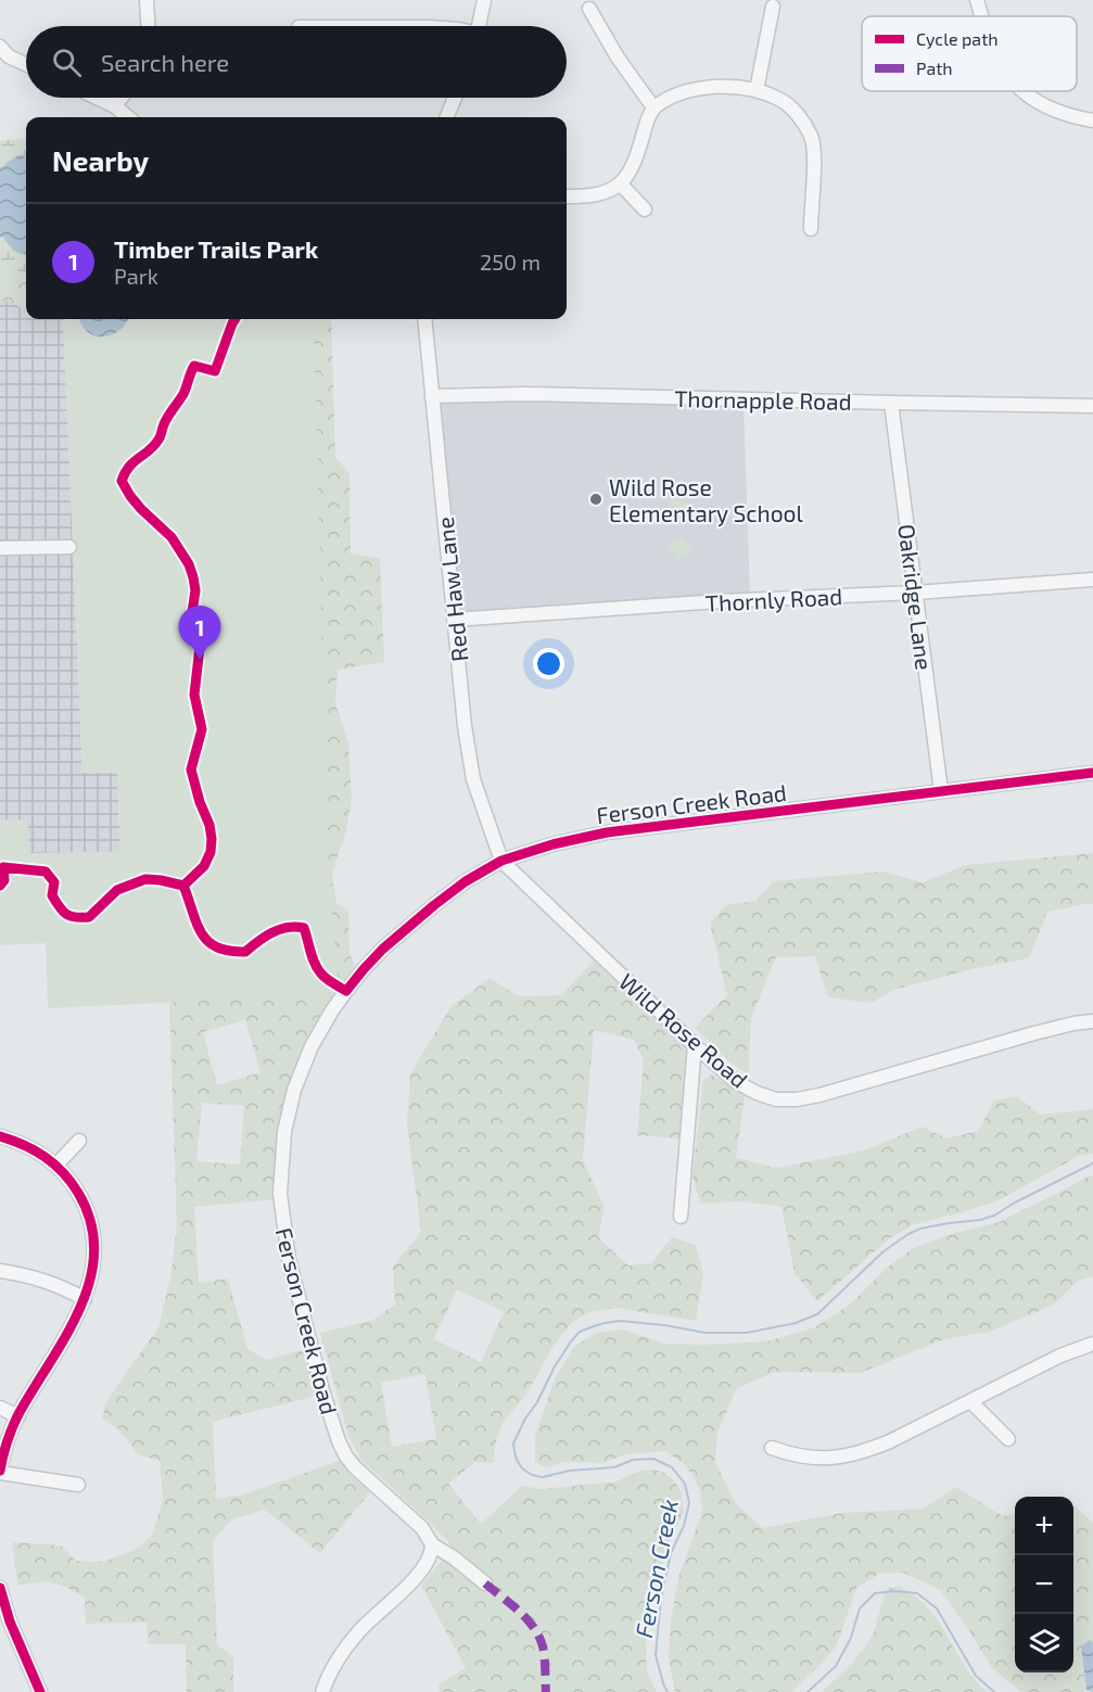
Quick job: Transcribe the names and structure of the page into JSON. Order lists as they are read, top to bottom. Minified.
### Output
{"streets":{"street":["Thornapple Road","Red Haw Lane","Oakridge Lane","Thornly Road","Ferson Creek Road","Wild Rose Road"]},"crossings":[["Thornapple Road","Red Haw Lane"],["Thornapple Road","Oakridge Lane"],["Red Haw Lane","Thornly Road"],["Red Haw Lane","Ferson Creek Road"],["Red Haw Lane","Wild Rose Road"],["Oakridge Lane","Thornly Road"],["Oakridge Lane","Ferson Creek Road"],["Ferson Creek Road","Wild Rose Road"]],"water":["Ferson Creek"],"places":["Wild Rose Elementary School"],"legend":["Cycle path","Path"],"page":{"search":"Search here","heading":"Nearby","list":[{"mark":"1","name":"Timber Trails Park","note":"Park","value":"250 m"}],"pins":"1","map_buttons":["+","−"]}}
